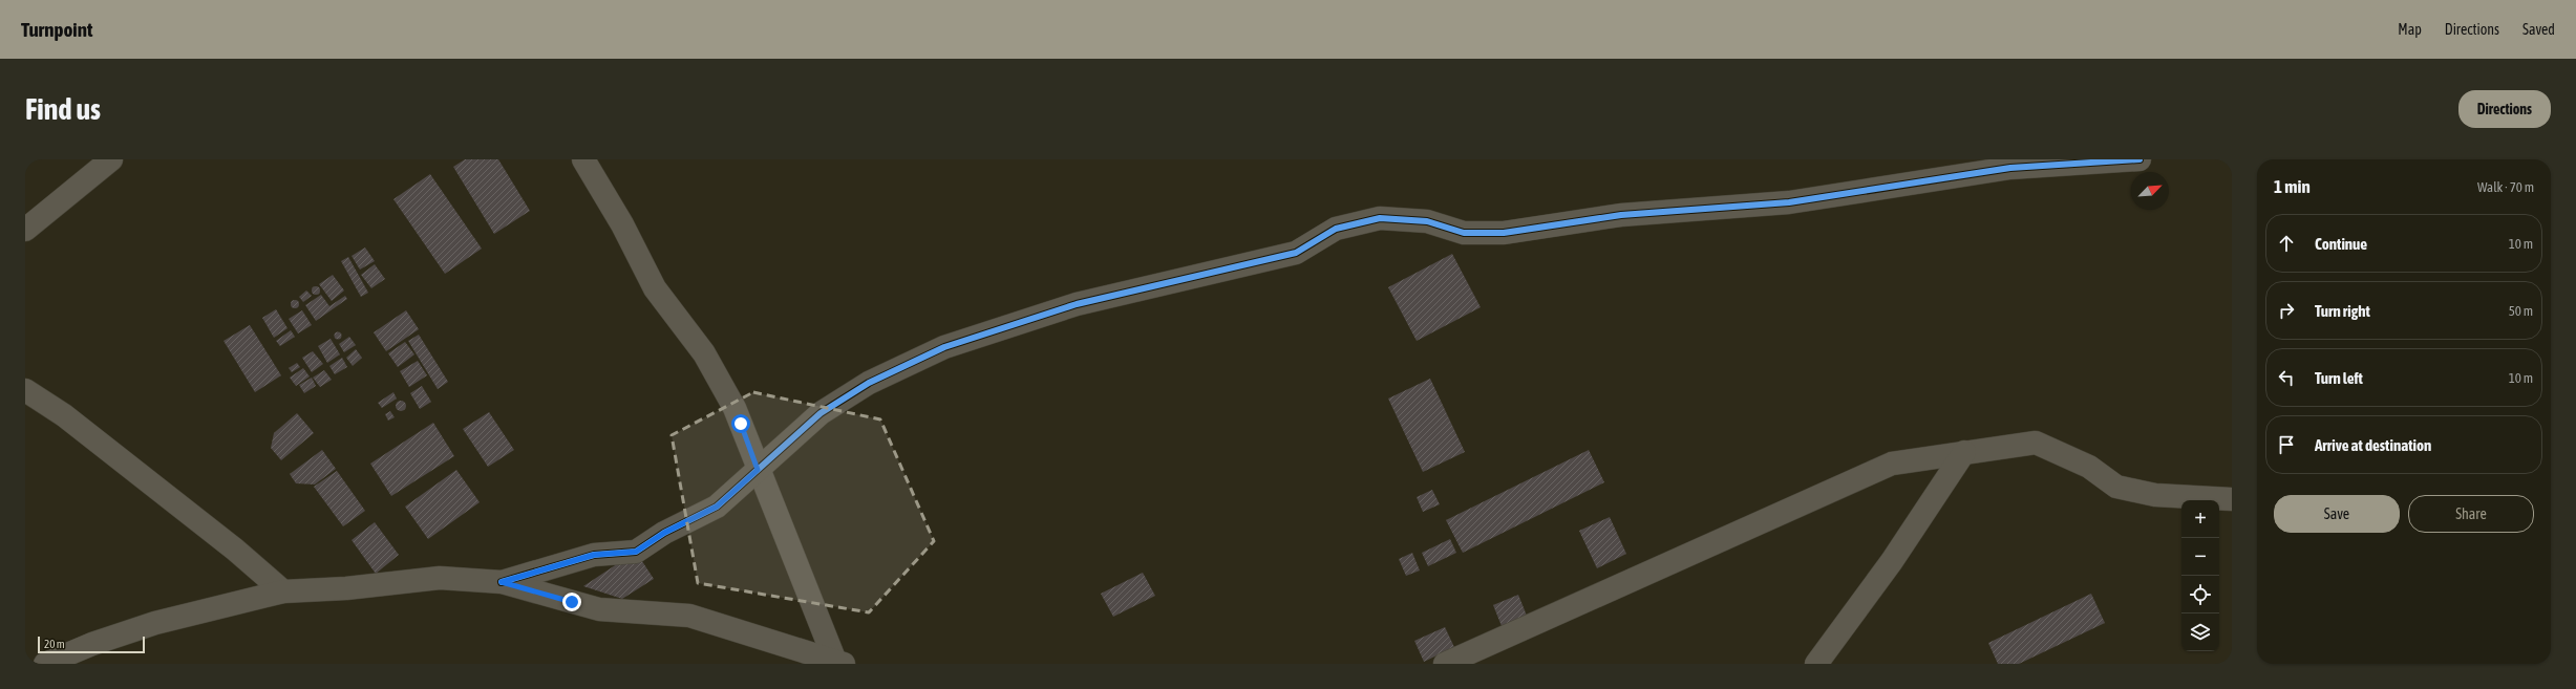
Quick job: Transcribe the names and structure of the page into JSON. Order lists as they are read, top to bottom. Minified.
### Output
{"scale_bar":"20 m","north":"top right","page":{"header":"Turnpoint","nav":["Map","Directions","Saved"],"buttons":["Directions",["Save","Share"]],"title":"Find us","heading":["1 min","Walk · 70 m"],"list":[["Continue","10 m"],["Turn right","50 m"],["Turn left","10 m"],"Arrive at destination"],"map_buttons":["+","−"],"scale":"20 m"}}
